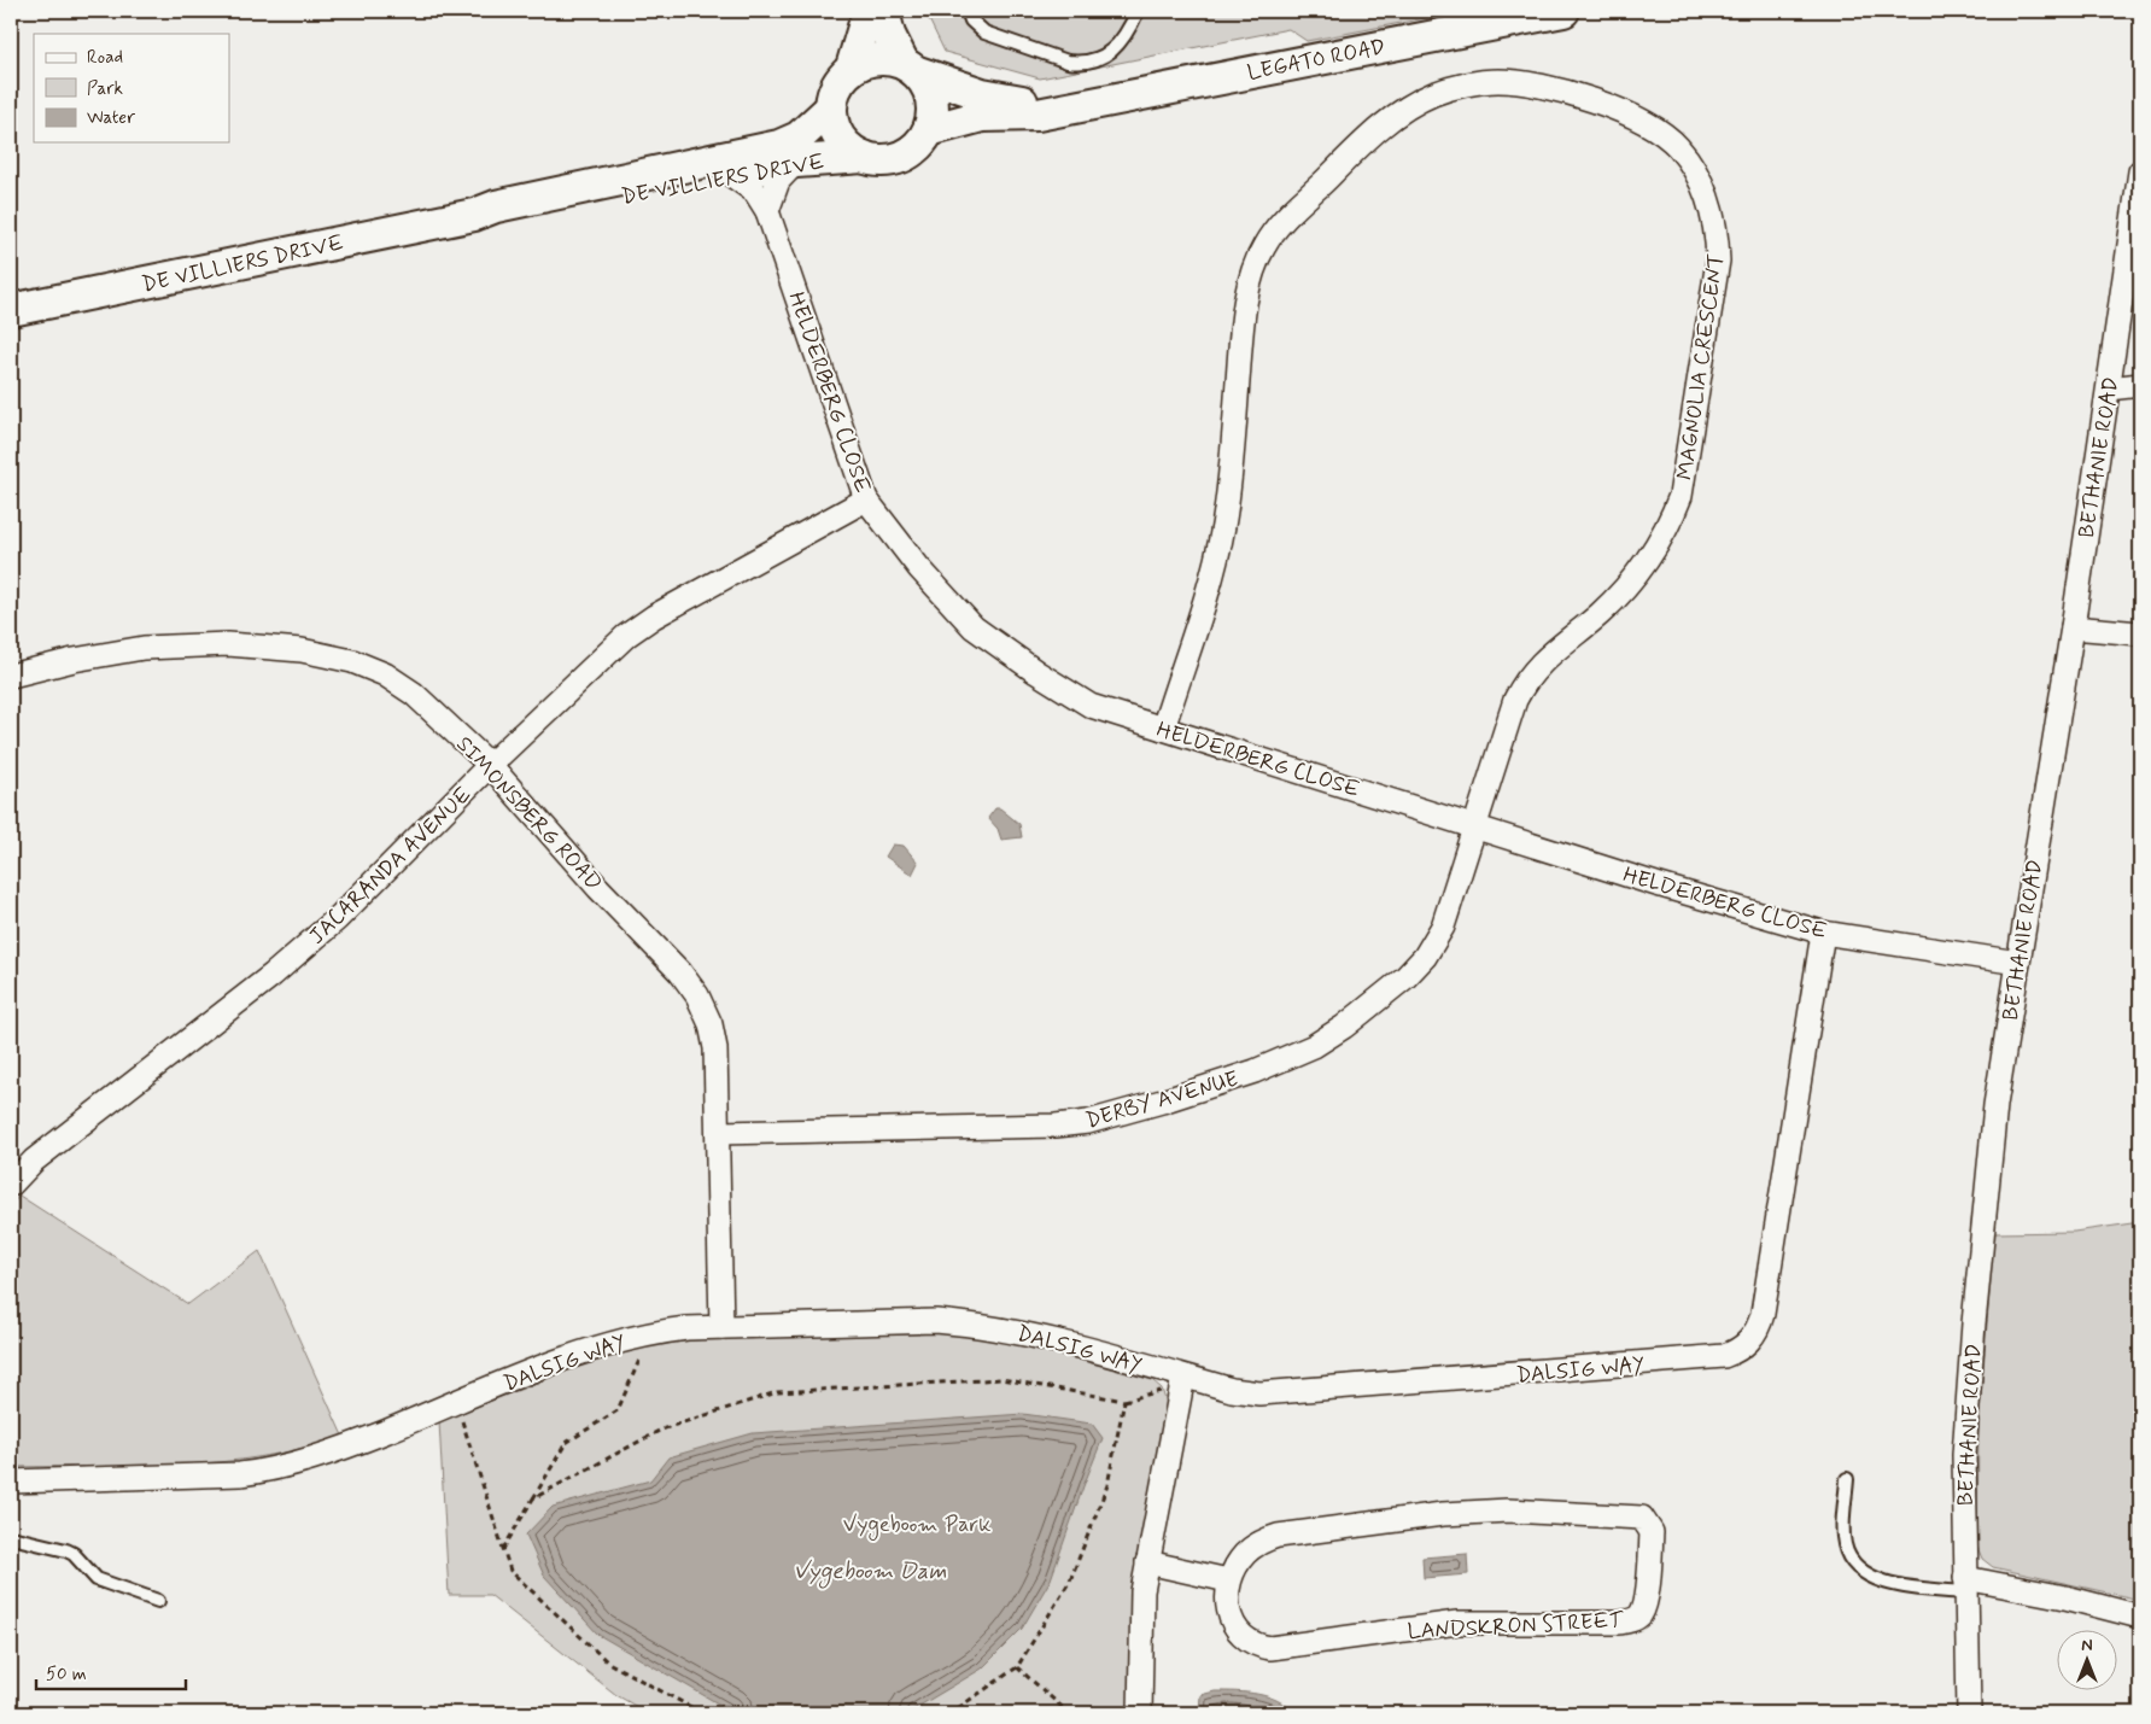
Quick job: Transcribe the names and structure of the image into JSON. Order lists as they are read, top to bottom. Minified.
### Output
{"streets":{"street":["LEGATO ROAD","DE VILLIERS DRIVE","MAGNOLIA CRESCENT","HELDERBERG CLOSE","BETHANIE ROAD","SIMONSBERG ROAD","JACARANDA AVENUE","DERBY AVENUE","DALSIG WAY","LANDSKRON STREET"]},"crossings":[["LEGATO ROAD","DE VILLIERS DRIVE"],["DE VILLIERS DRIVE","HELDERBERG CLOSE"],["MAGNOLIA CRESCENT","HELDERBERG CLOSE"],["MAGNOLIA CRESCENT","DERBY AVENUE"],["HELDERBERG CLOSE","BETHANIE ROAD"],["HELDERBERG CLOSE","JACARANDA AVENUE"],["HELDERBERG CLOSE","DERBY AVENUE"],["HELDERBERG CLOSE","DALSIG WAY"],["SIMONSBERG ROAD","JACARANDA AVENUE"],["SIMONSBERG ROAD","DERBY AVENUE"],["SIMONSBERG ROAD","DALSIG WAY"]],"water":["Vygeboom Dam"],"parks":["Vygeboom Park"],"legend":["Road","Park","Water"],"scale_bar":"50 m","north":"top"}
